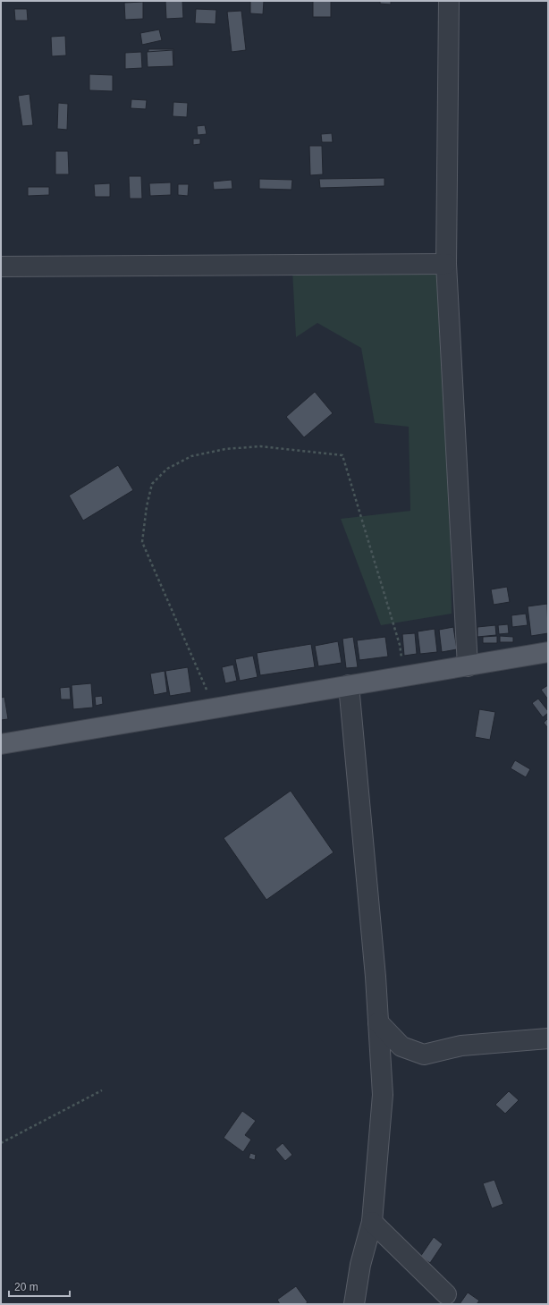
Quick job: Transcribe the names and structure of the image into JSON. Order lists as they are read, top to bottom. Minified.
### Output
{"scale_bar":"20 m"}
